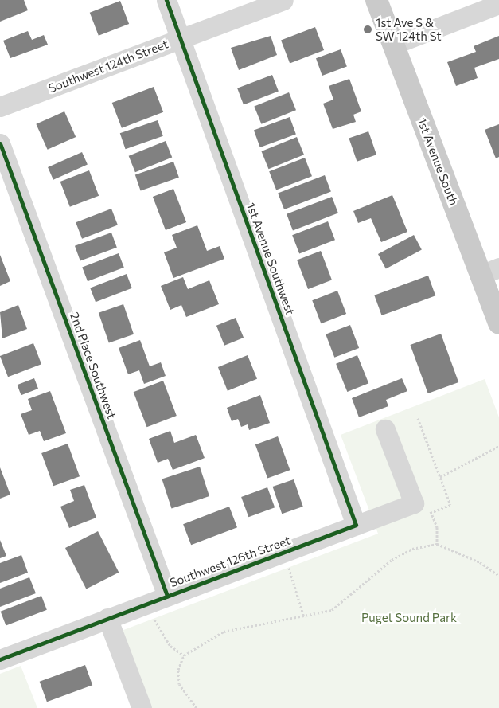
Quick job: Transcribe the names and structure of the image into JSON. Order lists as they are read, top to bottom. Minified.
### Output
{"streets":{"main road":["1st Avenue South"],"street":["Southwest 124th Street","1st Avenue Southwest","2nd Place Southwest","Southwest 126th Street"]},"crossings":[["Southwest 124th Street","1st Avenue Southwest"],["1st Avenue Southwest","Southwest 126th Street"],["2nd Place Southwest","Southwest 126th Street"]],"parks":["Puget Sound Park"],"places":["1st Ave S & SW 124th St"]}
